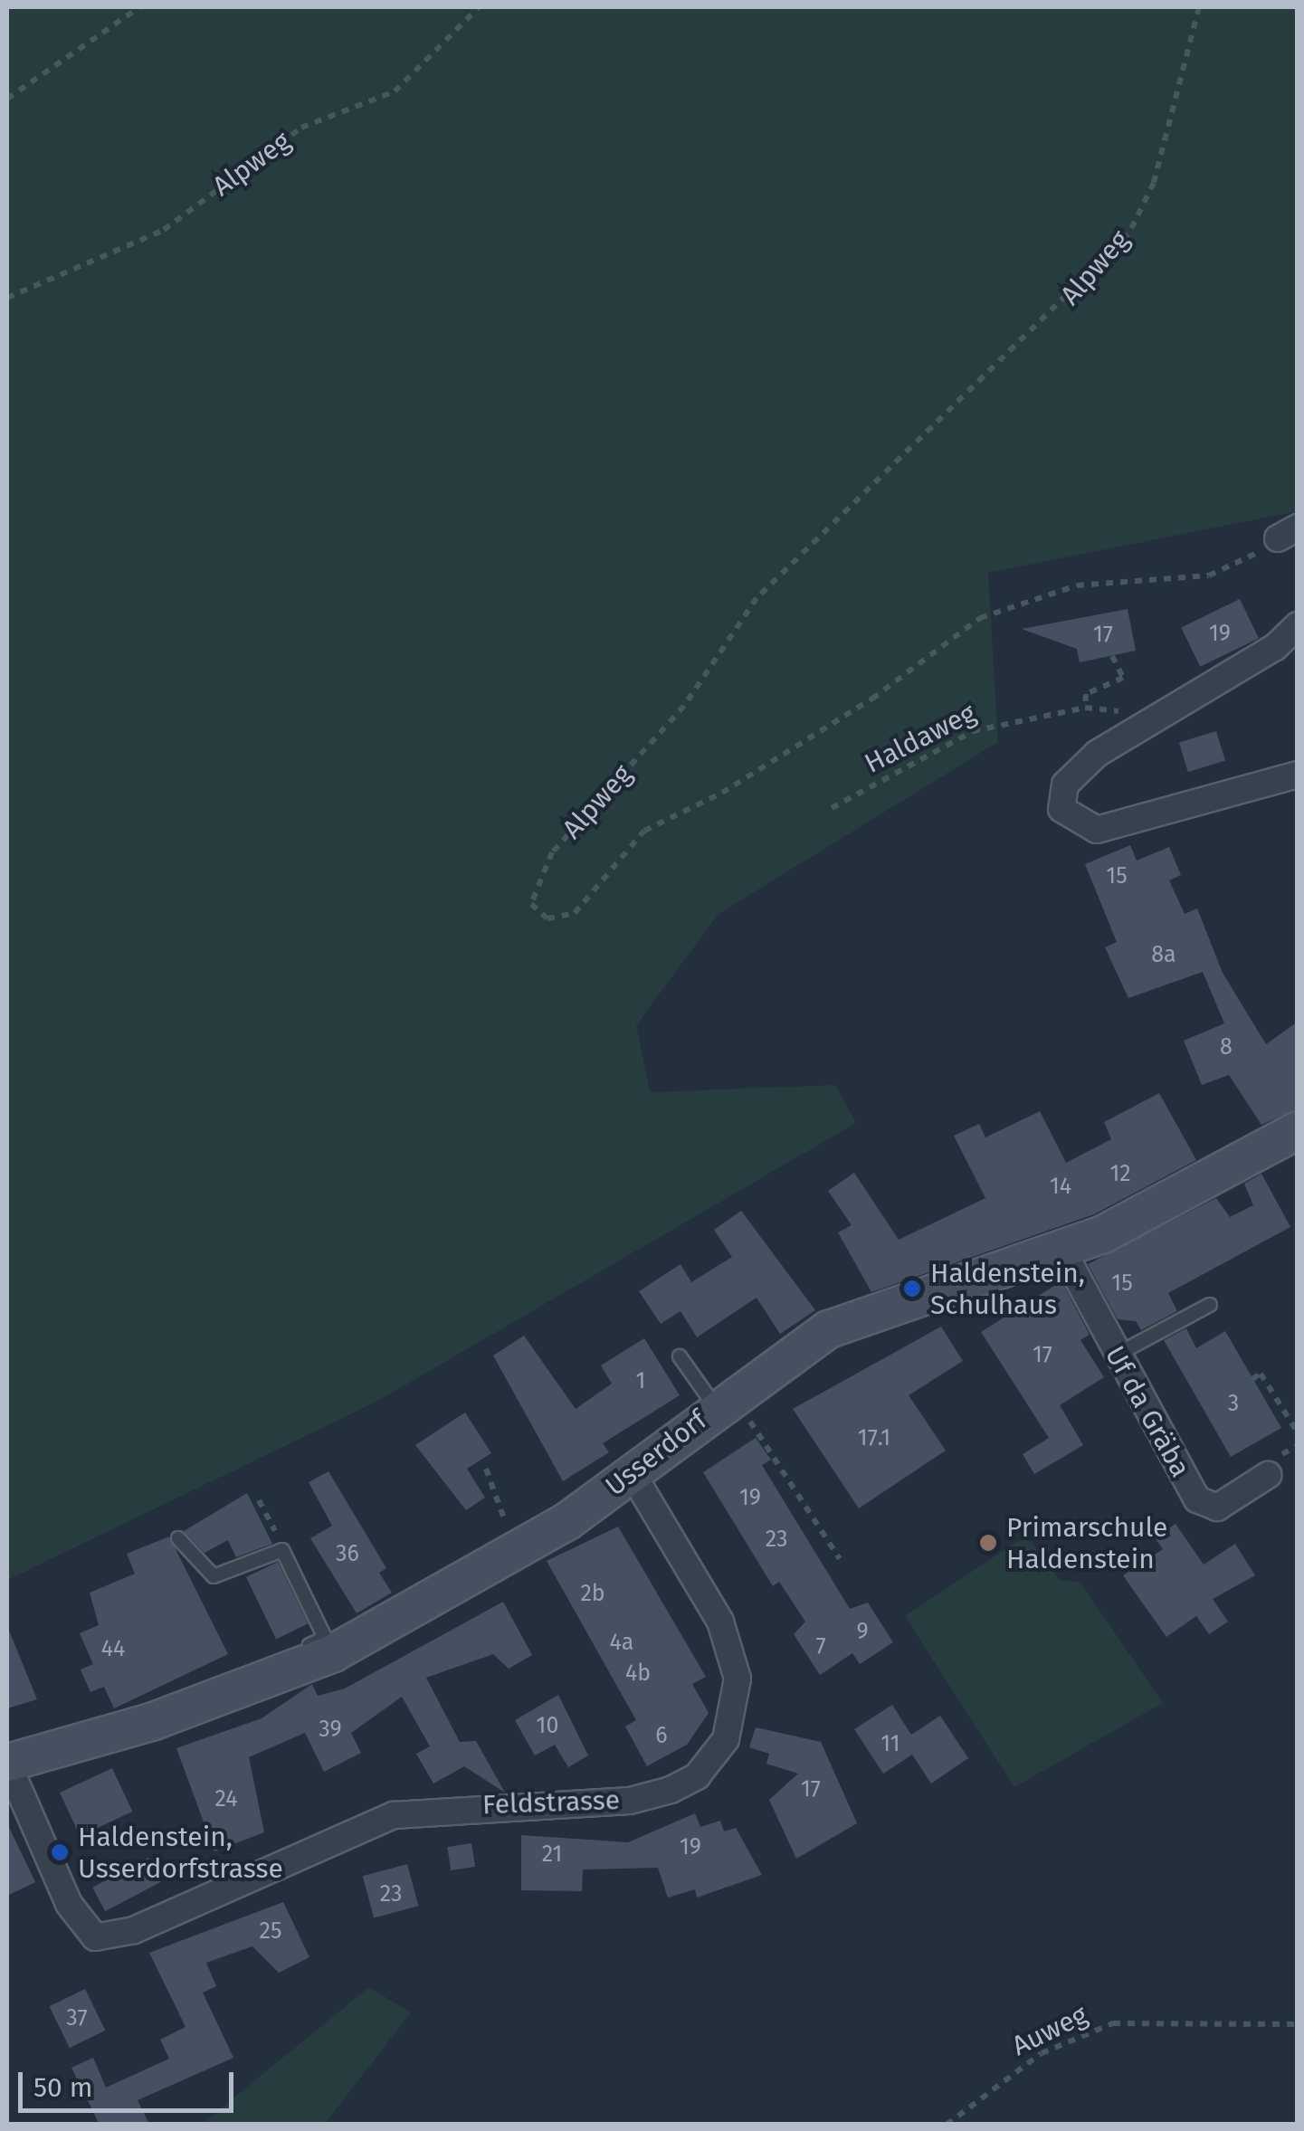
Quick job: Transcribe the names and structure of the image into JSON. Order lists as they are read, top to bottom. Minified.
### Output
{"streets":{"street":["Uf da Gräba","Usserdorf","Feldstrasse"],"path":["Alpweg","Haldaweg","Auweg"]},"crossings":[["Uf da Gräba","Usserdorf"],["Usserdorf","Feldstrasse"]],"places":["Haldenstein, Schulhaus","Primarschule Haldenstein","Haldenstein, Usserdorfstrasse"],"house_numbers":["19","17","15","8a","8","12","14","15","17","1","3","17.1","19","23","36","2b","9","4a","7","44","4b","10","39","6","11","17","24","19","21","23","25","37"],"scale_bar":"50 m"}
